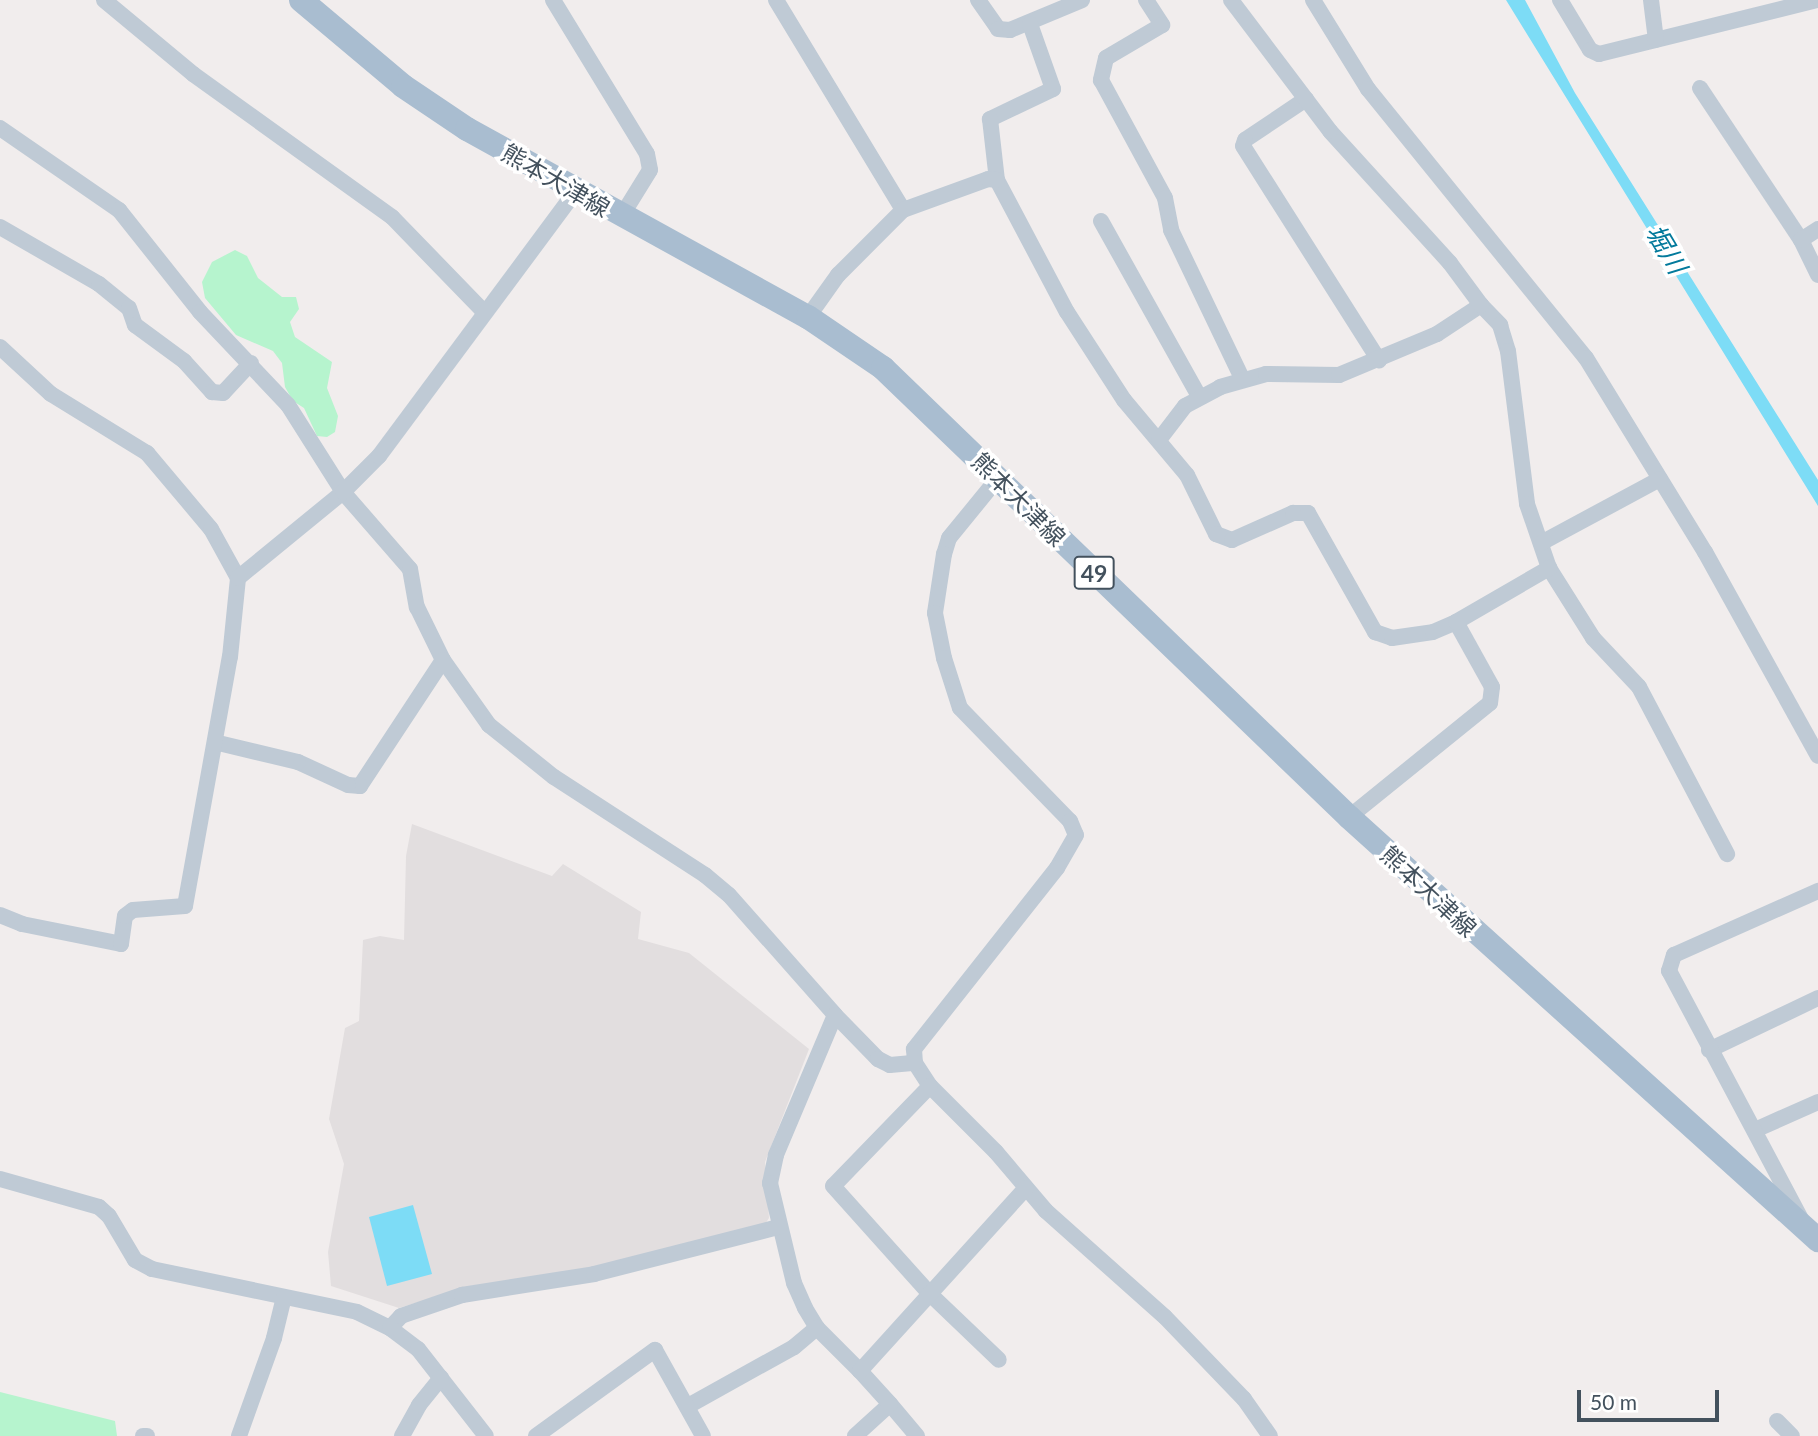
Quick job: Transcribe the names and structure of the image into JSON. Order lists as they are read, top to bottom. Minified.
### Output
{"streets":{"main road":["熊本大津線","49"]},"water":["堀川"],"scale_bar":"50 m"}
